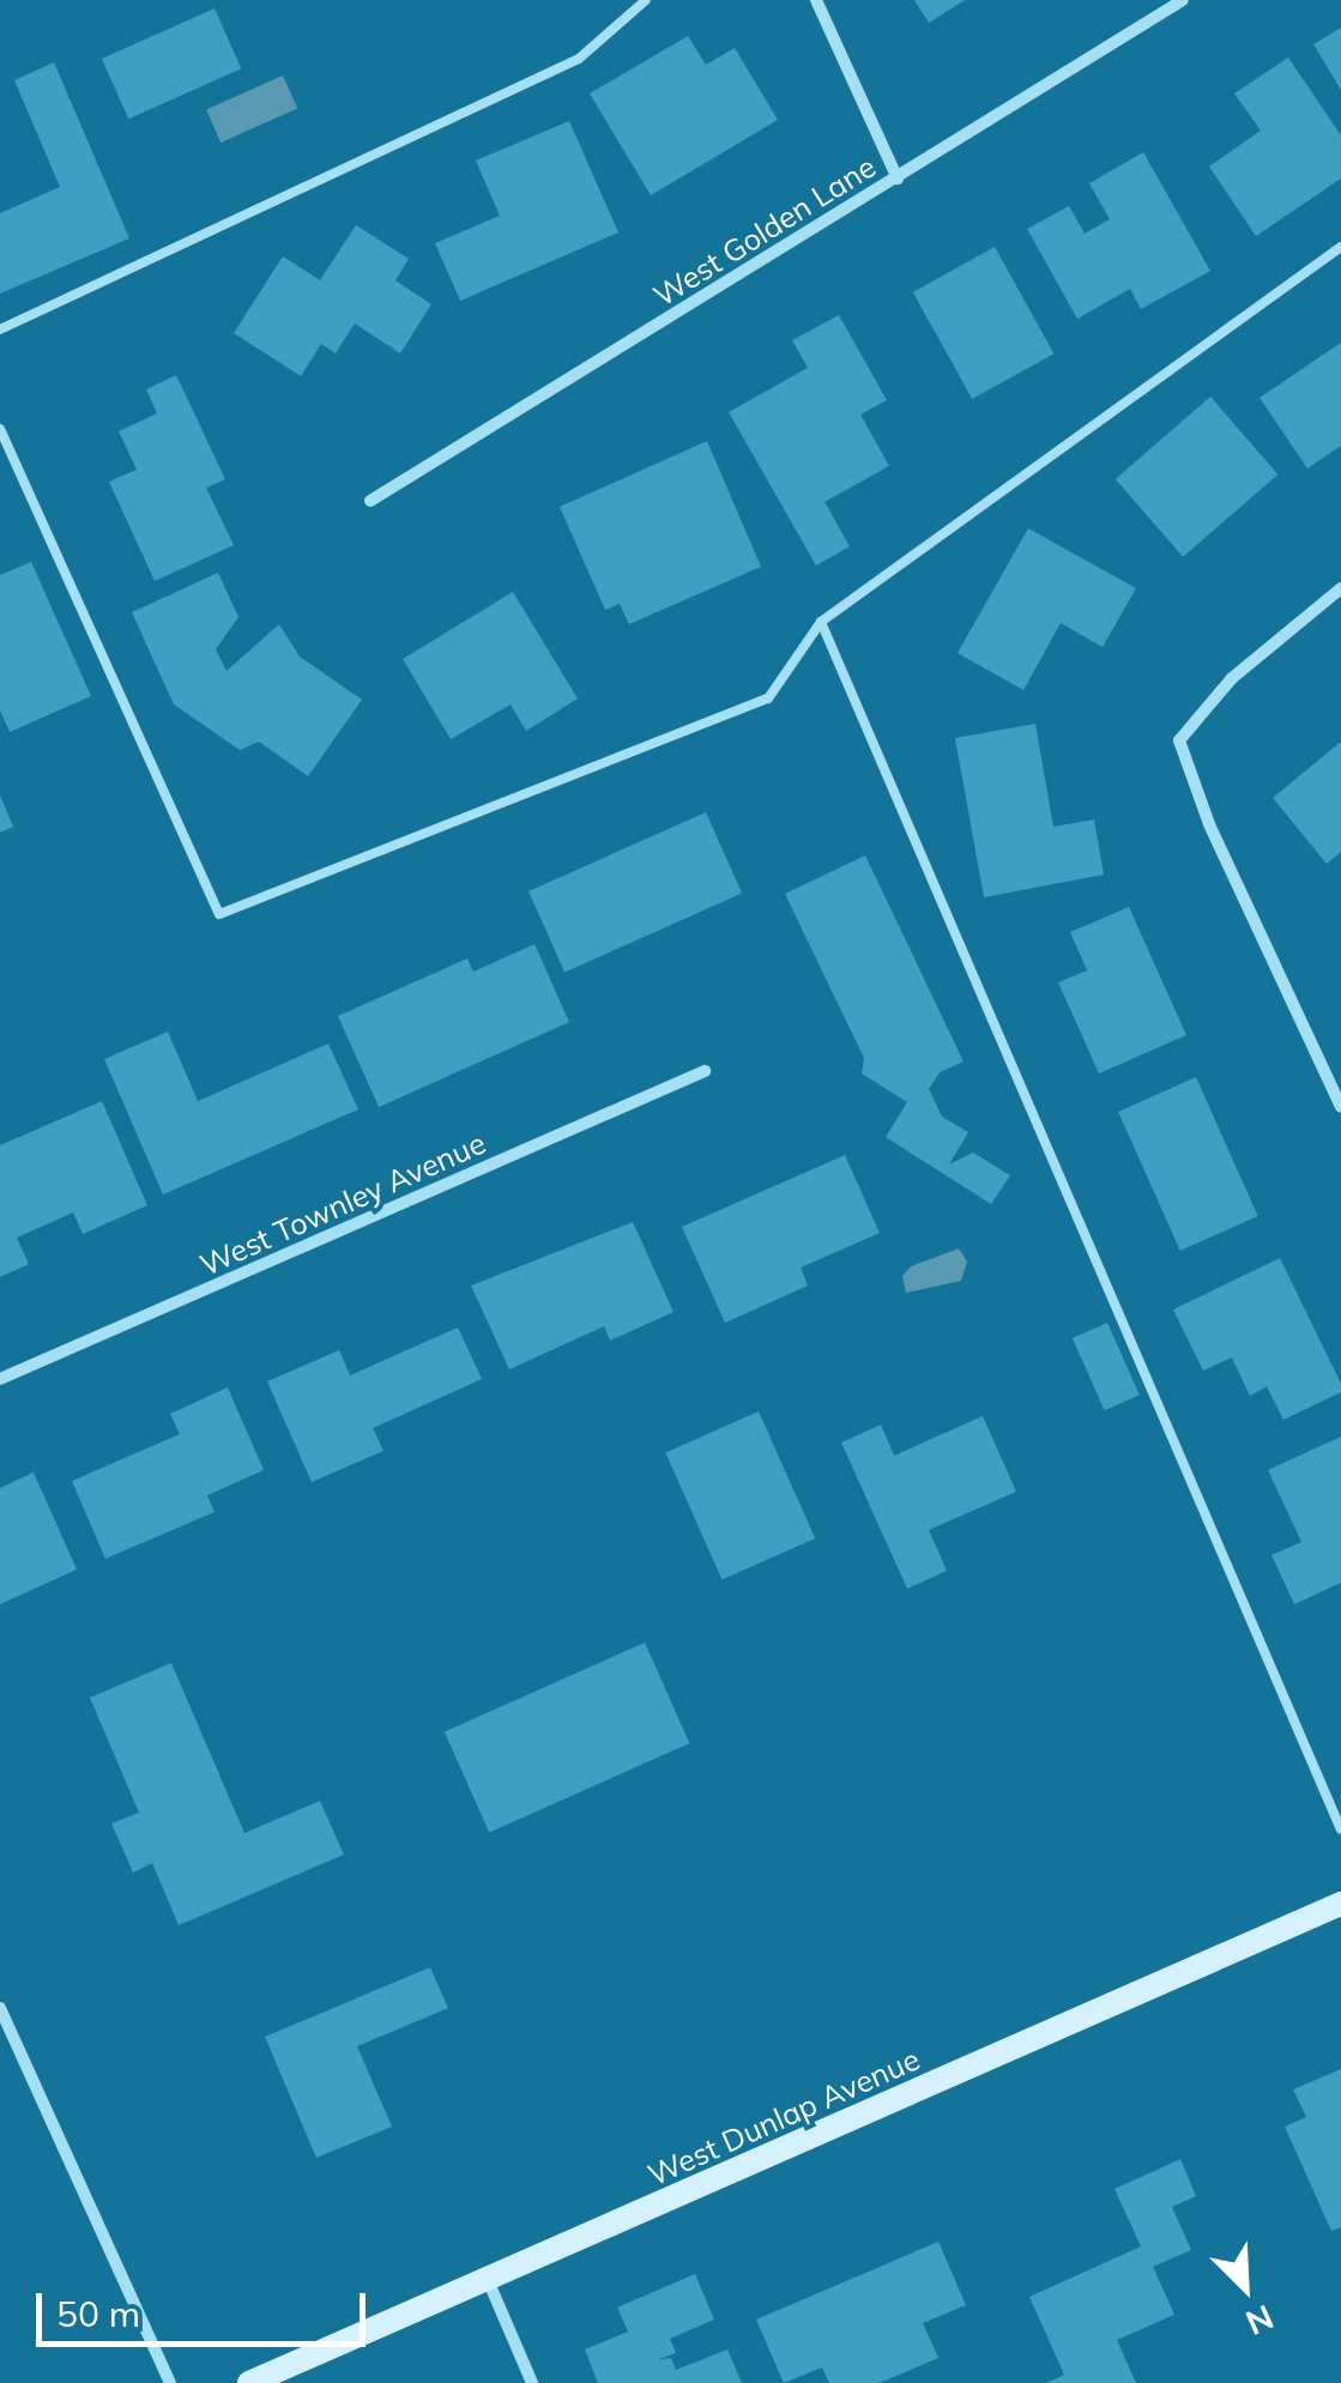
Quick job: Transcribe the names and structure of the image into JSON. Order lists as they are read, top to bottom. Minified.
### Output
{"streets":{"main road":["West Dunlap Avenue"],"street":["West Golden Lane","West Townley Avenue"]},"scale_bar":"50 m","north":"bottom right"}
